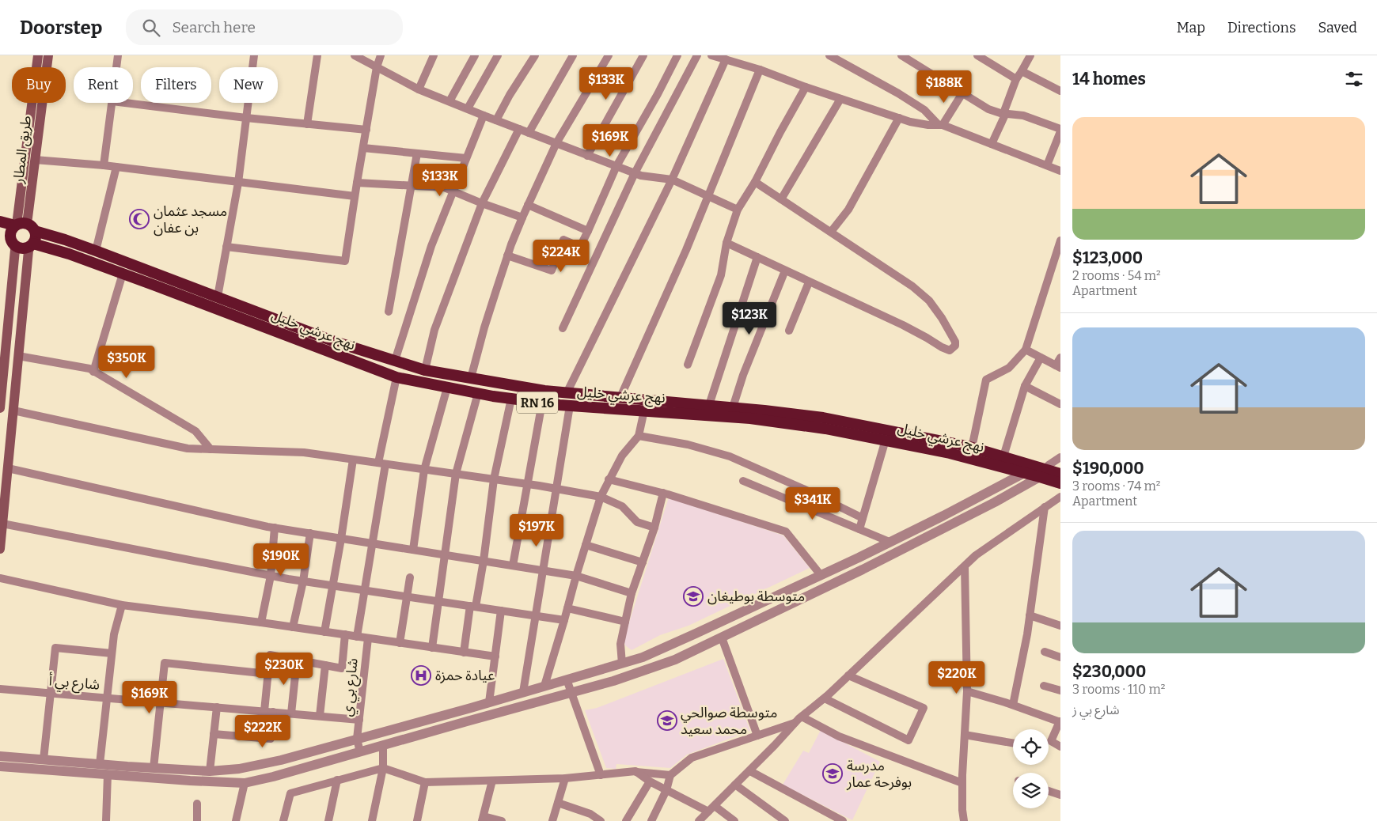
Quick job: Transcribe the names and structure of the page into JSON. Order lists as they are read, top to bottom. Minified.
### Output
{"streets":{"highway":["نهج عرشي خليل","RN 16"],"main road":["طريق المطار"],"street":["شارع بي أ","شارع بي ي"]},"crossings":[["طريق المطار","نهج عرشي خليل"],["شارع بي أ","شارع بي ي"]],"places":{"mosque":["مسجد عثمان بن عفان"],"school or university":["متوسطة بوطيغان","متوسطة صوالحي محمد سعيد","مدرسة بوفرحة عمار"],"hospital":["عيادة حمزة"]},"page":{"header":"Doorstep","search":"Search here","nav":["Map","Directions","Saved"],"heading":"14 homes","price":["$133K","$188K","$169K","$133K","$224K","$123K","$350K","$341K","$197K","$190K","$230K","$220K","$169K","$222K"],"chip":["Buy","Rent","Filters","New"],"list":[{"name":"$123,000","note":"2 rooms · 54 m² · Apartment"},{"name":"$190,000","note":"3 rooms · 74 m² · Apartment"},{"name":"$230,000","note":"3 rooms · 110 m² · شارع بي ز"}]}}
